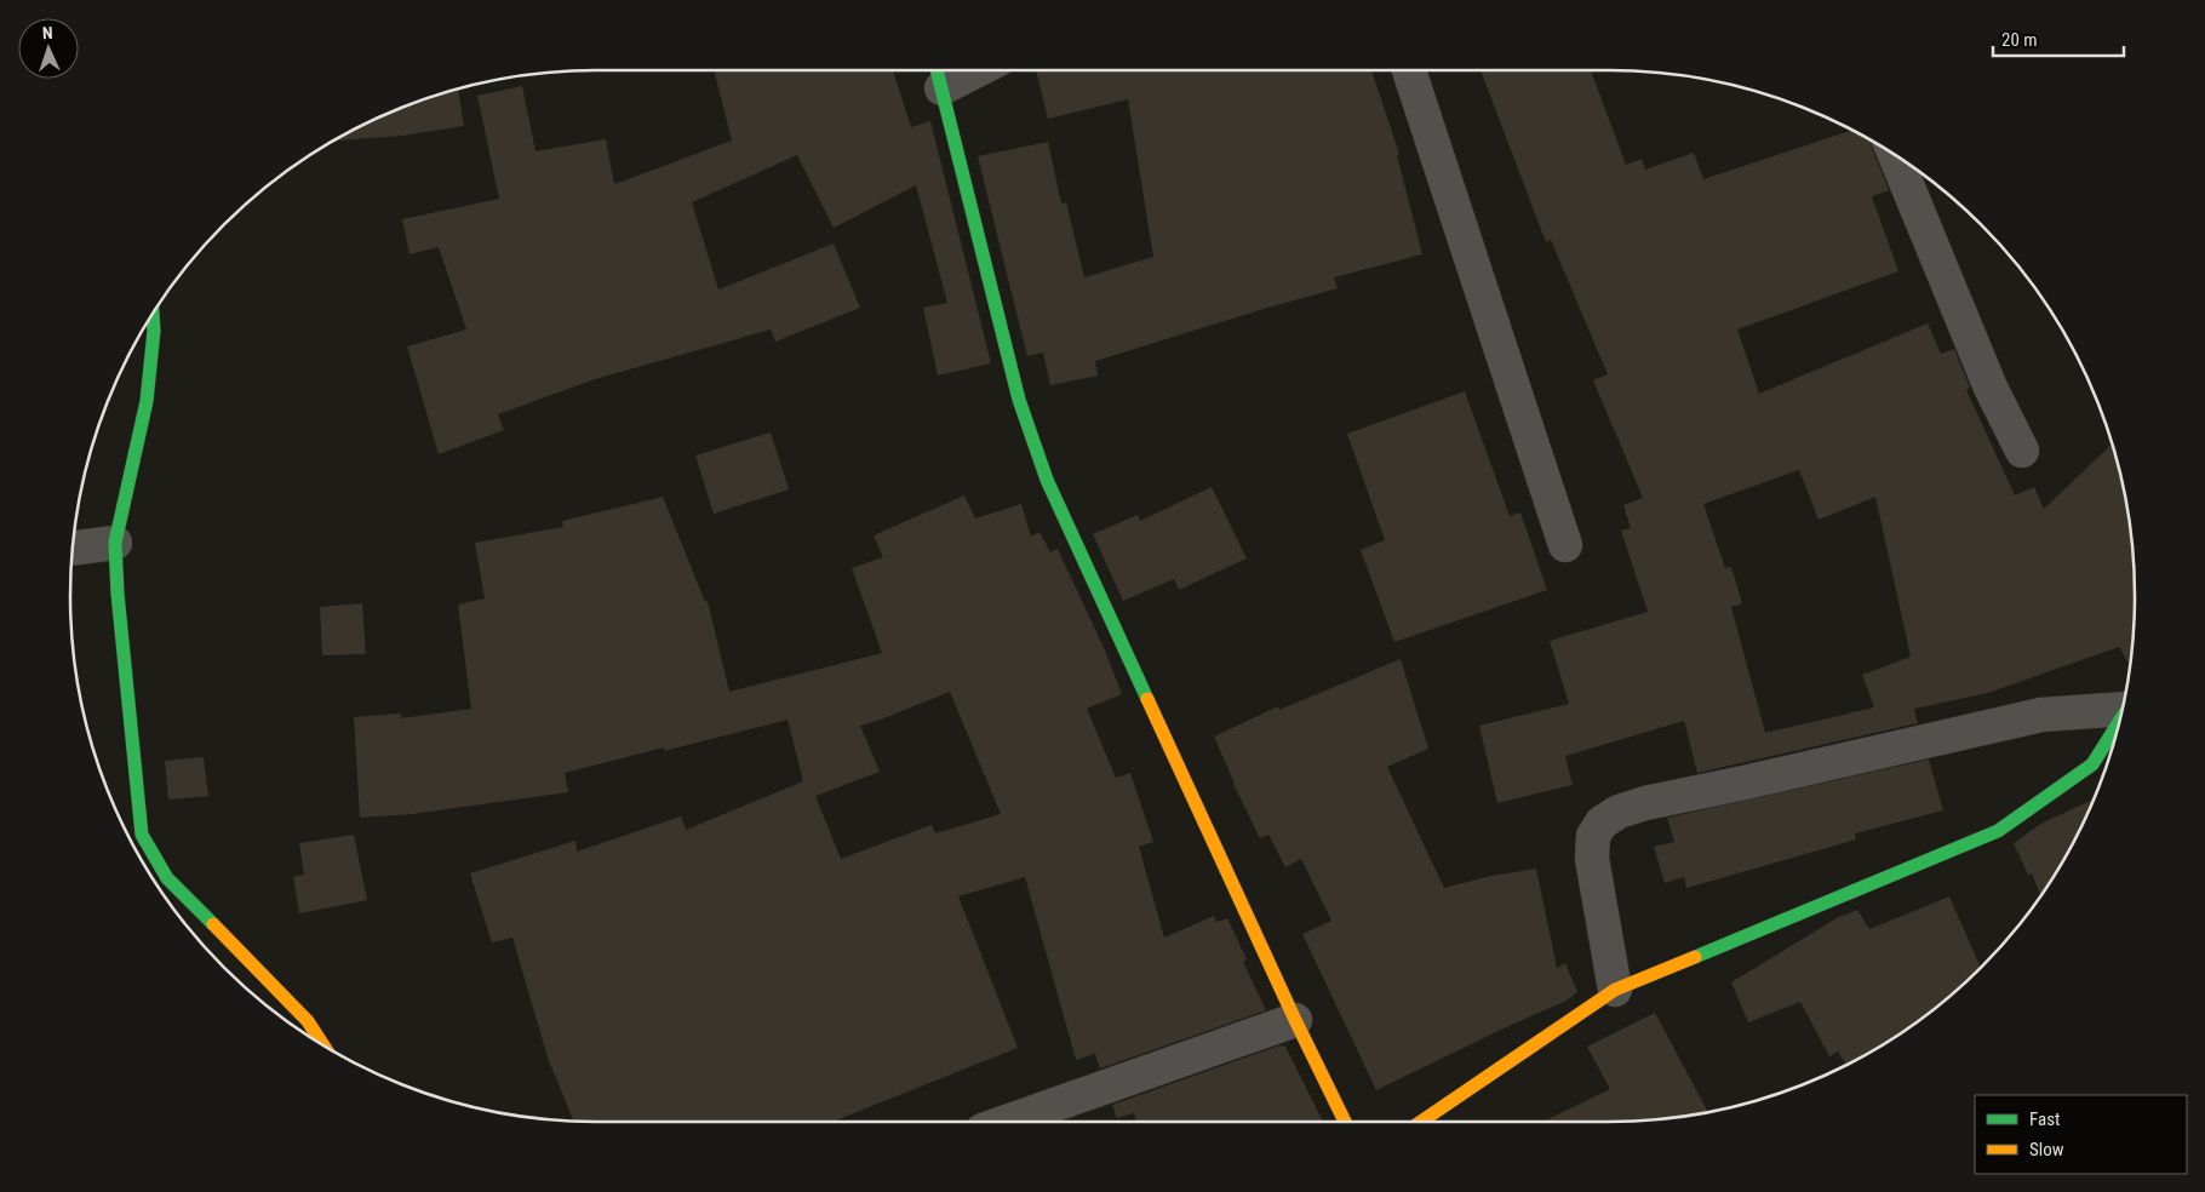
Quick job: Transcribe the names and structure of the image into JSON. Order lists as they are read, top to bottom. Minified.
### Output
{"legend":["Fast","Slow"],"scale_bar":"20 m","north":"top"}
